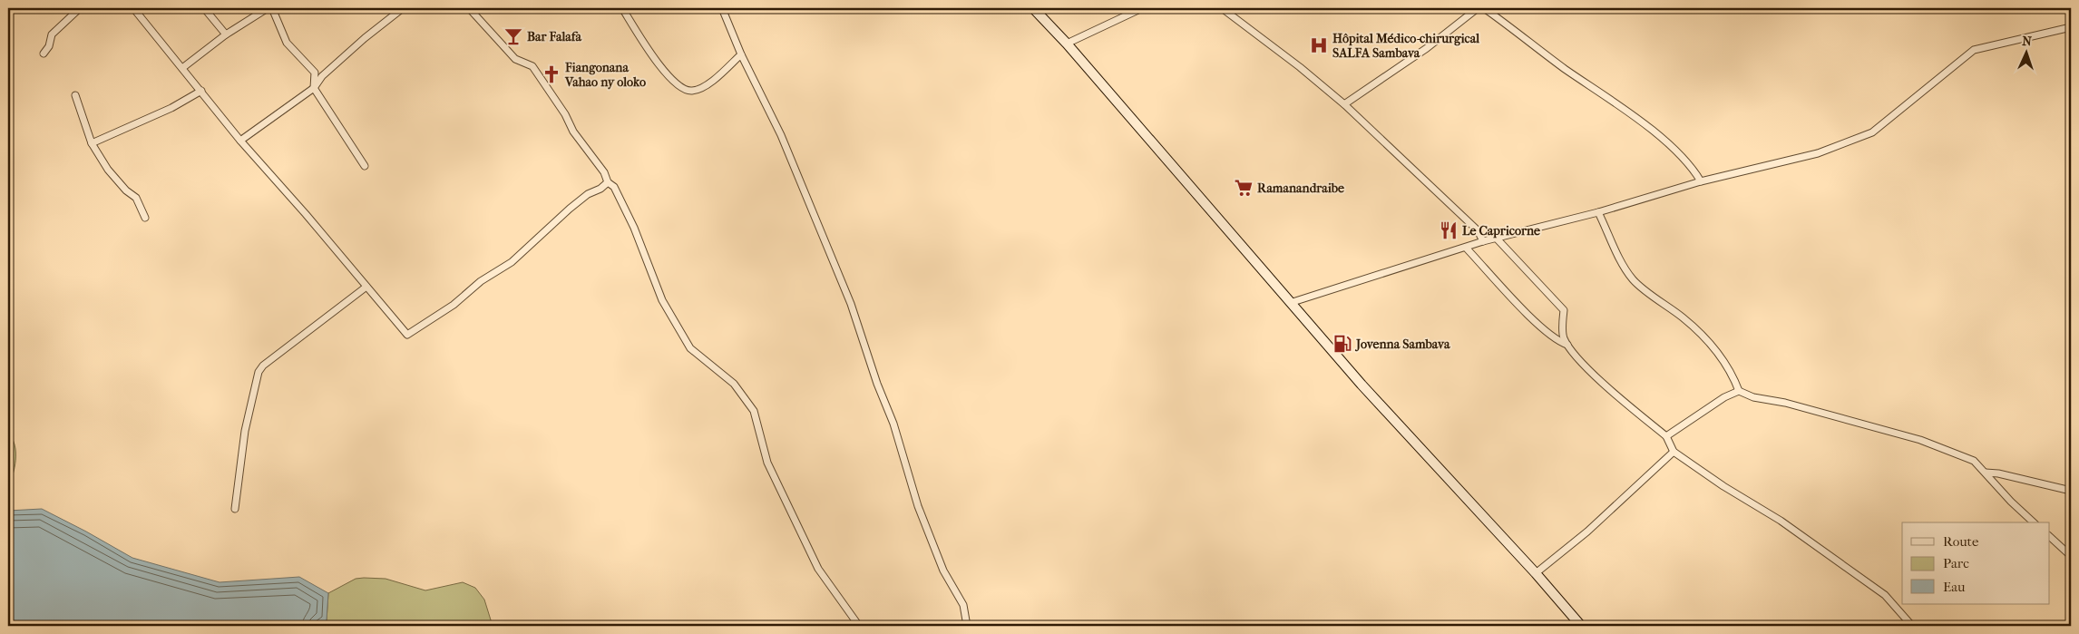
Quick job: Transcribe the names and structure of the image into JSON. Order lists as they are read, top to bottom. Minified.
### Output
{"places":{"bar":["Bar Falafa"],"hospital":["Hôpital Médico-chirurgical SALFA Sambava"],"church":["Fiangonana Vahao ny oloko"],"supermarket":["Ramanandraibe"],"restaurant":["Le Capricorne"],"fuel station":["Jovenna Sambava"]},"legend":["Route","Parc","Eau"],"north":"top"}
